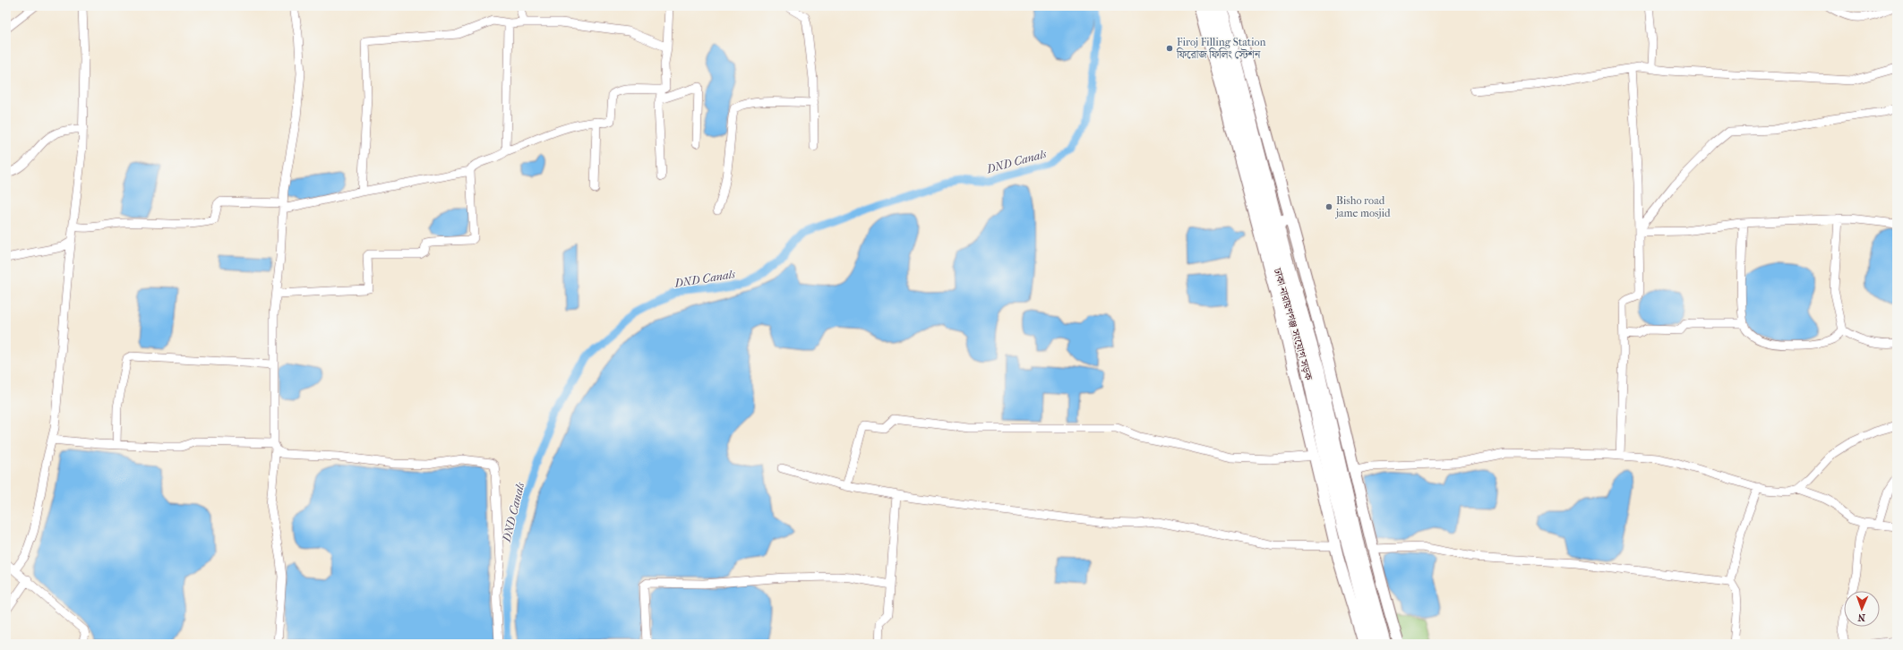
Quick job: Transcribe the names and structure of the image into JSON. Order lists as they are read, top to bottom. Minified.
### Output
{"streets":{"main road":["ঢাকা-নারায়ণগঞ্জ সংযোগ সড়ক"]},"water":["DND Canals"],"places":["Firoj Filling Station ফিরোজ ফিলিং স্টেশন","Bisho road jame mosjid"],"north":"bottom"}
